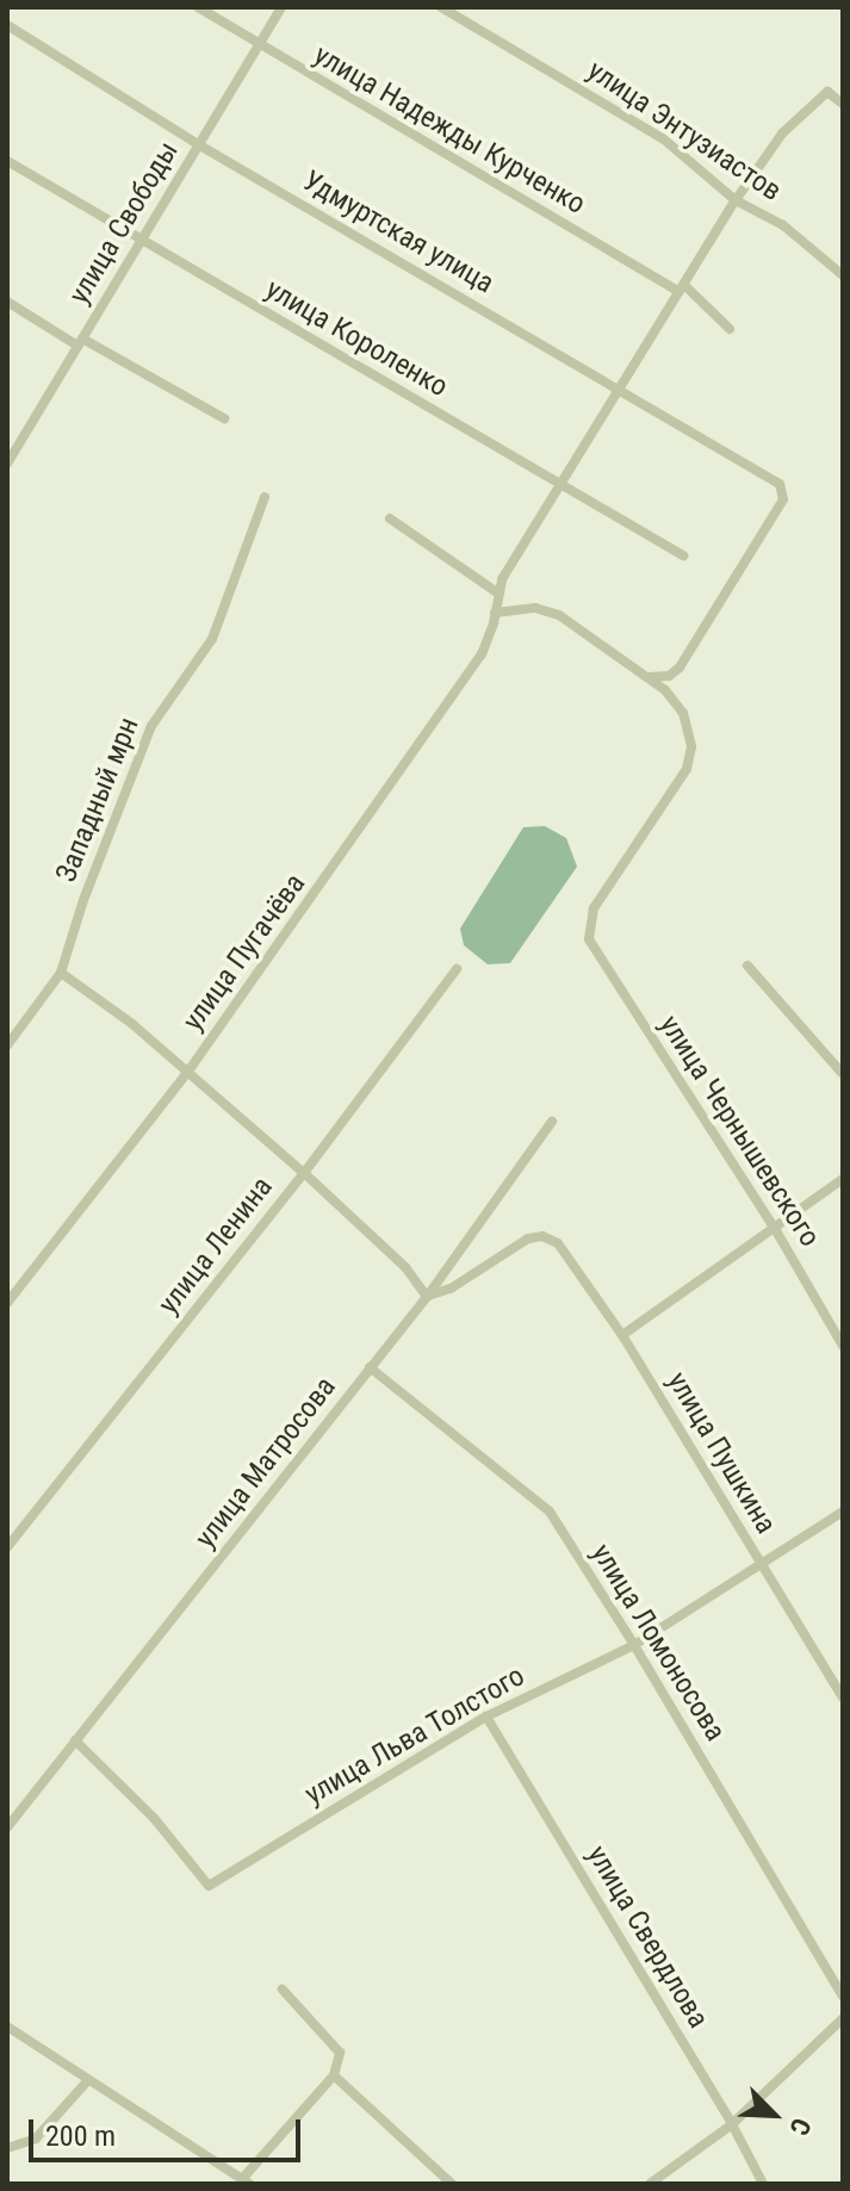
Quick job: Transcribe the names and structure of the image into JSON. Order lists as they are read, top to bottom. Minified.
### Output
{"streets":{"street":["улица Надежды Курченко","улица Энтузиастов","улица Свободы","Удмуртская улица","улица Короленко","Западный мрн","улица Пугачёва","улица Чернышевского","улица Ленина","улица Пушкина","улица Матросова","улица Ломоносова","улица Льва Толстого","улица Свердлова"]},"crossings":[["улица Надежды Курченко","улица Свободы"],["улица Свободы","Удмуртская улица"],["улица Свободы","улица Короленко"],["Удмуртская улица","улица Чернышевского"],["улица Пушкина","улица Матросова"],["улица Пушкина","улица Льва Толстого"],["улица Матросова","улица Ломоносова"],["улица Матросова","улица Льва Толстого"],["улица Ломоносова","улица Льва Толстого"],["улица Льва Толстого","улица Свердлова"]],"scale_bar":"200 m","north":"bottom right"}
